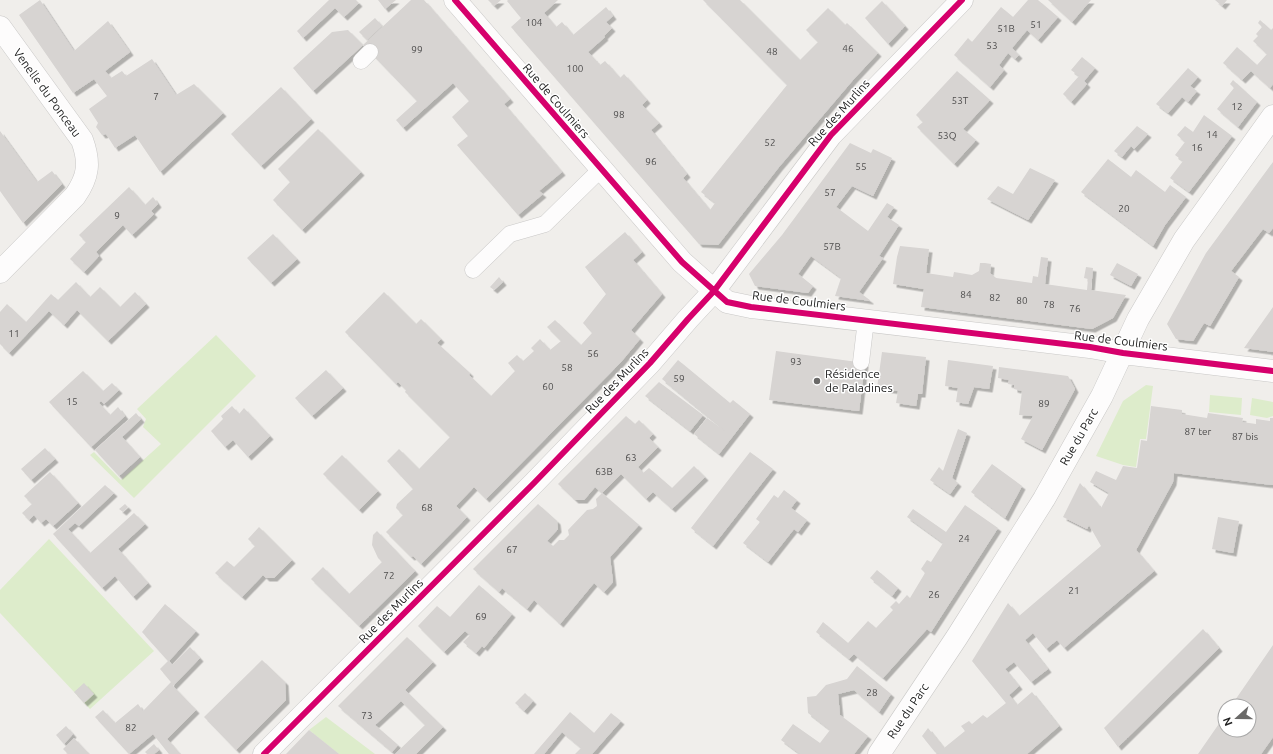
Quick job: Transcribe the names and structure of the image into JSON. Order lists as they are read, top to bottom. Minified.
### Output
{"streets":{"street":["Venelle du Ponceau","Rue de Coulmiers","Rue des Murlins","Rue du Parc"]},"crossings":[["Rue de Coulmiers","Rue des Murlins"],["Rue de Coulmiers","Rue du Parc"]],"places":["Résidence de Paladines"],"house_numbers":["104","51","51B","53","46","99","48","100","7","53T","12","98","14","53Q","52","16","96","55","57","20","9","57B","84","82","80","78","76","11","56","93","58","59","60","15","89","87 ter","87 bis","63","63B","68","24","67","72","21","26","69","28","73","82"],"north":"left"}
